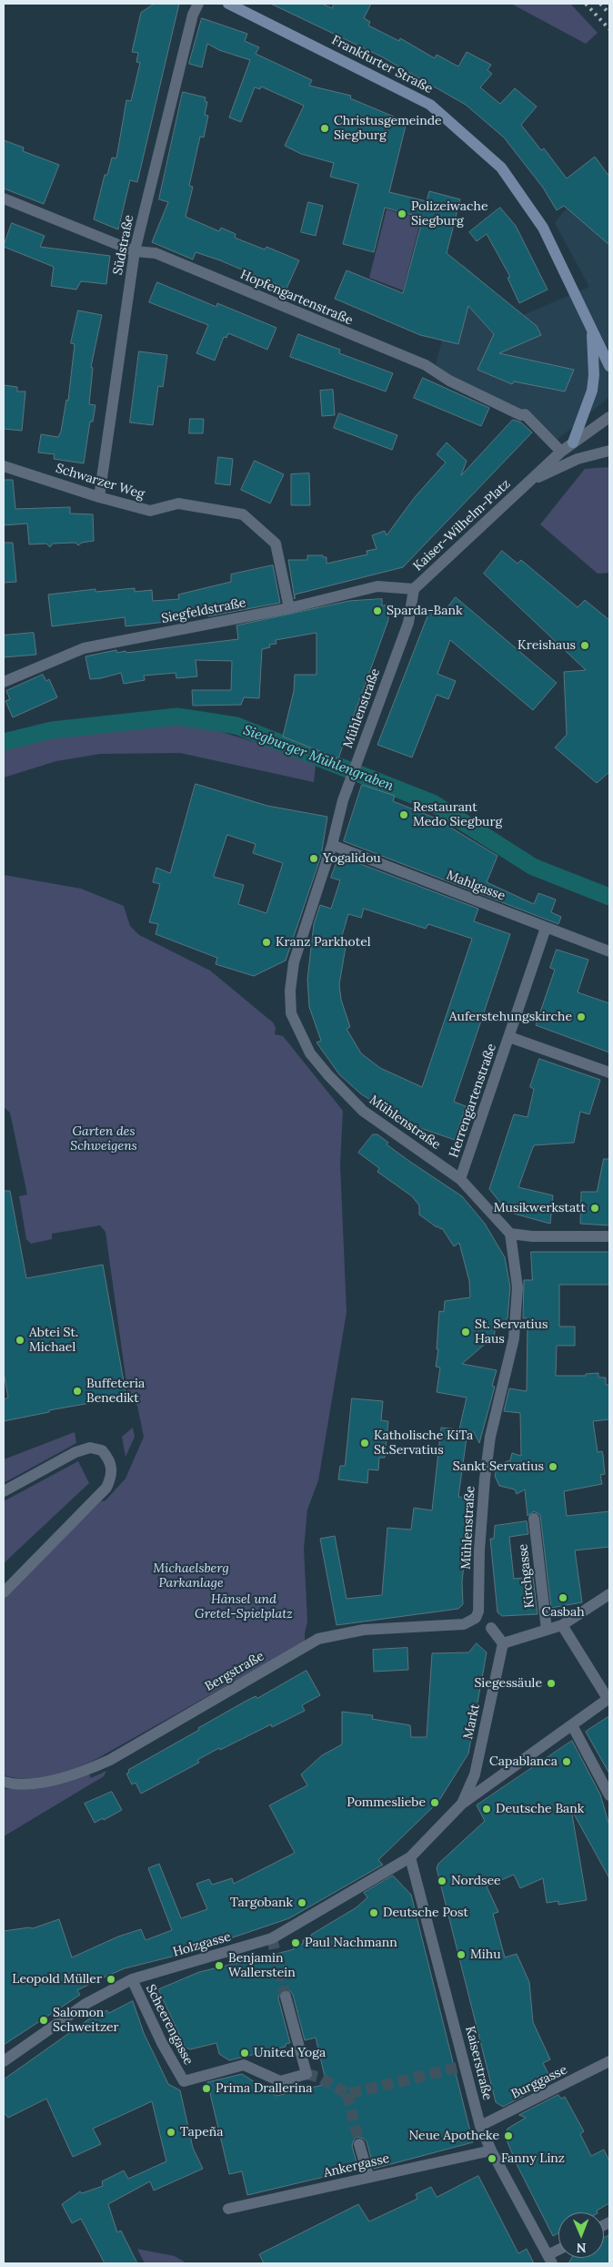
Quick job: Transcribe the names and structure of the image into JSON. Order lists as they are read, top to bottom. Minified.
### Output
{"streets":{"main road":["Frankfurter Straße"],"street":["Südstraße","Hopfengartenstraße","Schwarzer Weg","Kaiser-Wilhelm-Platz","Siegfeldstraße","Mühlenstraße","Mahlgasse","Herrengartenstraße","Kirchgasse","Bergstraße","Markt","Holzgasse","Scheerengasse","Kaiserstraße","Burggasse","Ankergasse"]},"crossings":[["Südstraße","Hopfengartenstraße"],["Südstraße","Schwarzer Weg"],["Hopfengartenstraße","Kaiser-Wilhelm-Platz"],["Schwarzer Weg","Siegfeldstraße"],["Kaiser-Wilhelm-Platz","Siegfeldstraße"],["Kaiser-Wilhelm-Platz","Mühlenstraße"],["Siegfeldstraße","Mühlenstraße"],["Mühlenstraße","Mahlgasse"],["Mühlenstraße","Herrengartenstraße"],["Mühlenstraße","Bergstraße"],["Mahlgasse","Herrengartenstraße"],["Markt","Holzgasse"],["Markt","Kaiserstraße"],["Holzgasse","Scheerengasse"],["Holzgasse","Kaiserstraße"],["Kaiserstraße","Burggasse"],["Kaiserstraße","Ankergasse"]],"water":["Siegburger Mühlengraben"],"parks":["Garten des Schweigens","Michaelsberg Parkanlage","Hänsel und Gretel-Spielplatz"],"places":["Christusgemeinde Siegburg","Polizeiwache Siegburg","Sparda-Bank","Kreishaus","Restaurant Medo Siegburg","Yogalidou","Kranz Parkhotel","Auferstehungskirche","Musikwerkstatt","St. Servatius Haus","Abtei St. Michael","Buffeteria Benedikt","Katholische KiTa St.Servatius","Sankt Servatius","Casbah","Siegessäule","Capablanca","Pommesliebe","Deutsche Bank","Nordsee","Targobank","Deutsche Post","Paul Nachmann","Mihu","Benjamin Wallerstein","Leopold Müller","Salomon Schweitzer","United Yoga","Prima Drallerina","Tapeña","Neue Apotheke","Fanny Linz"],"north":"bottom"}
